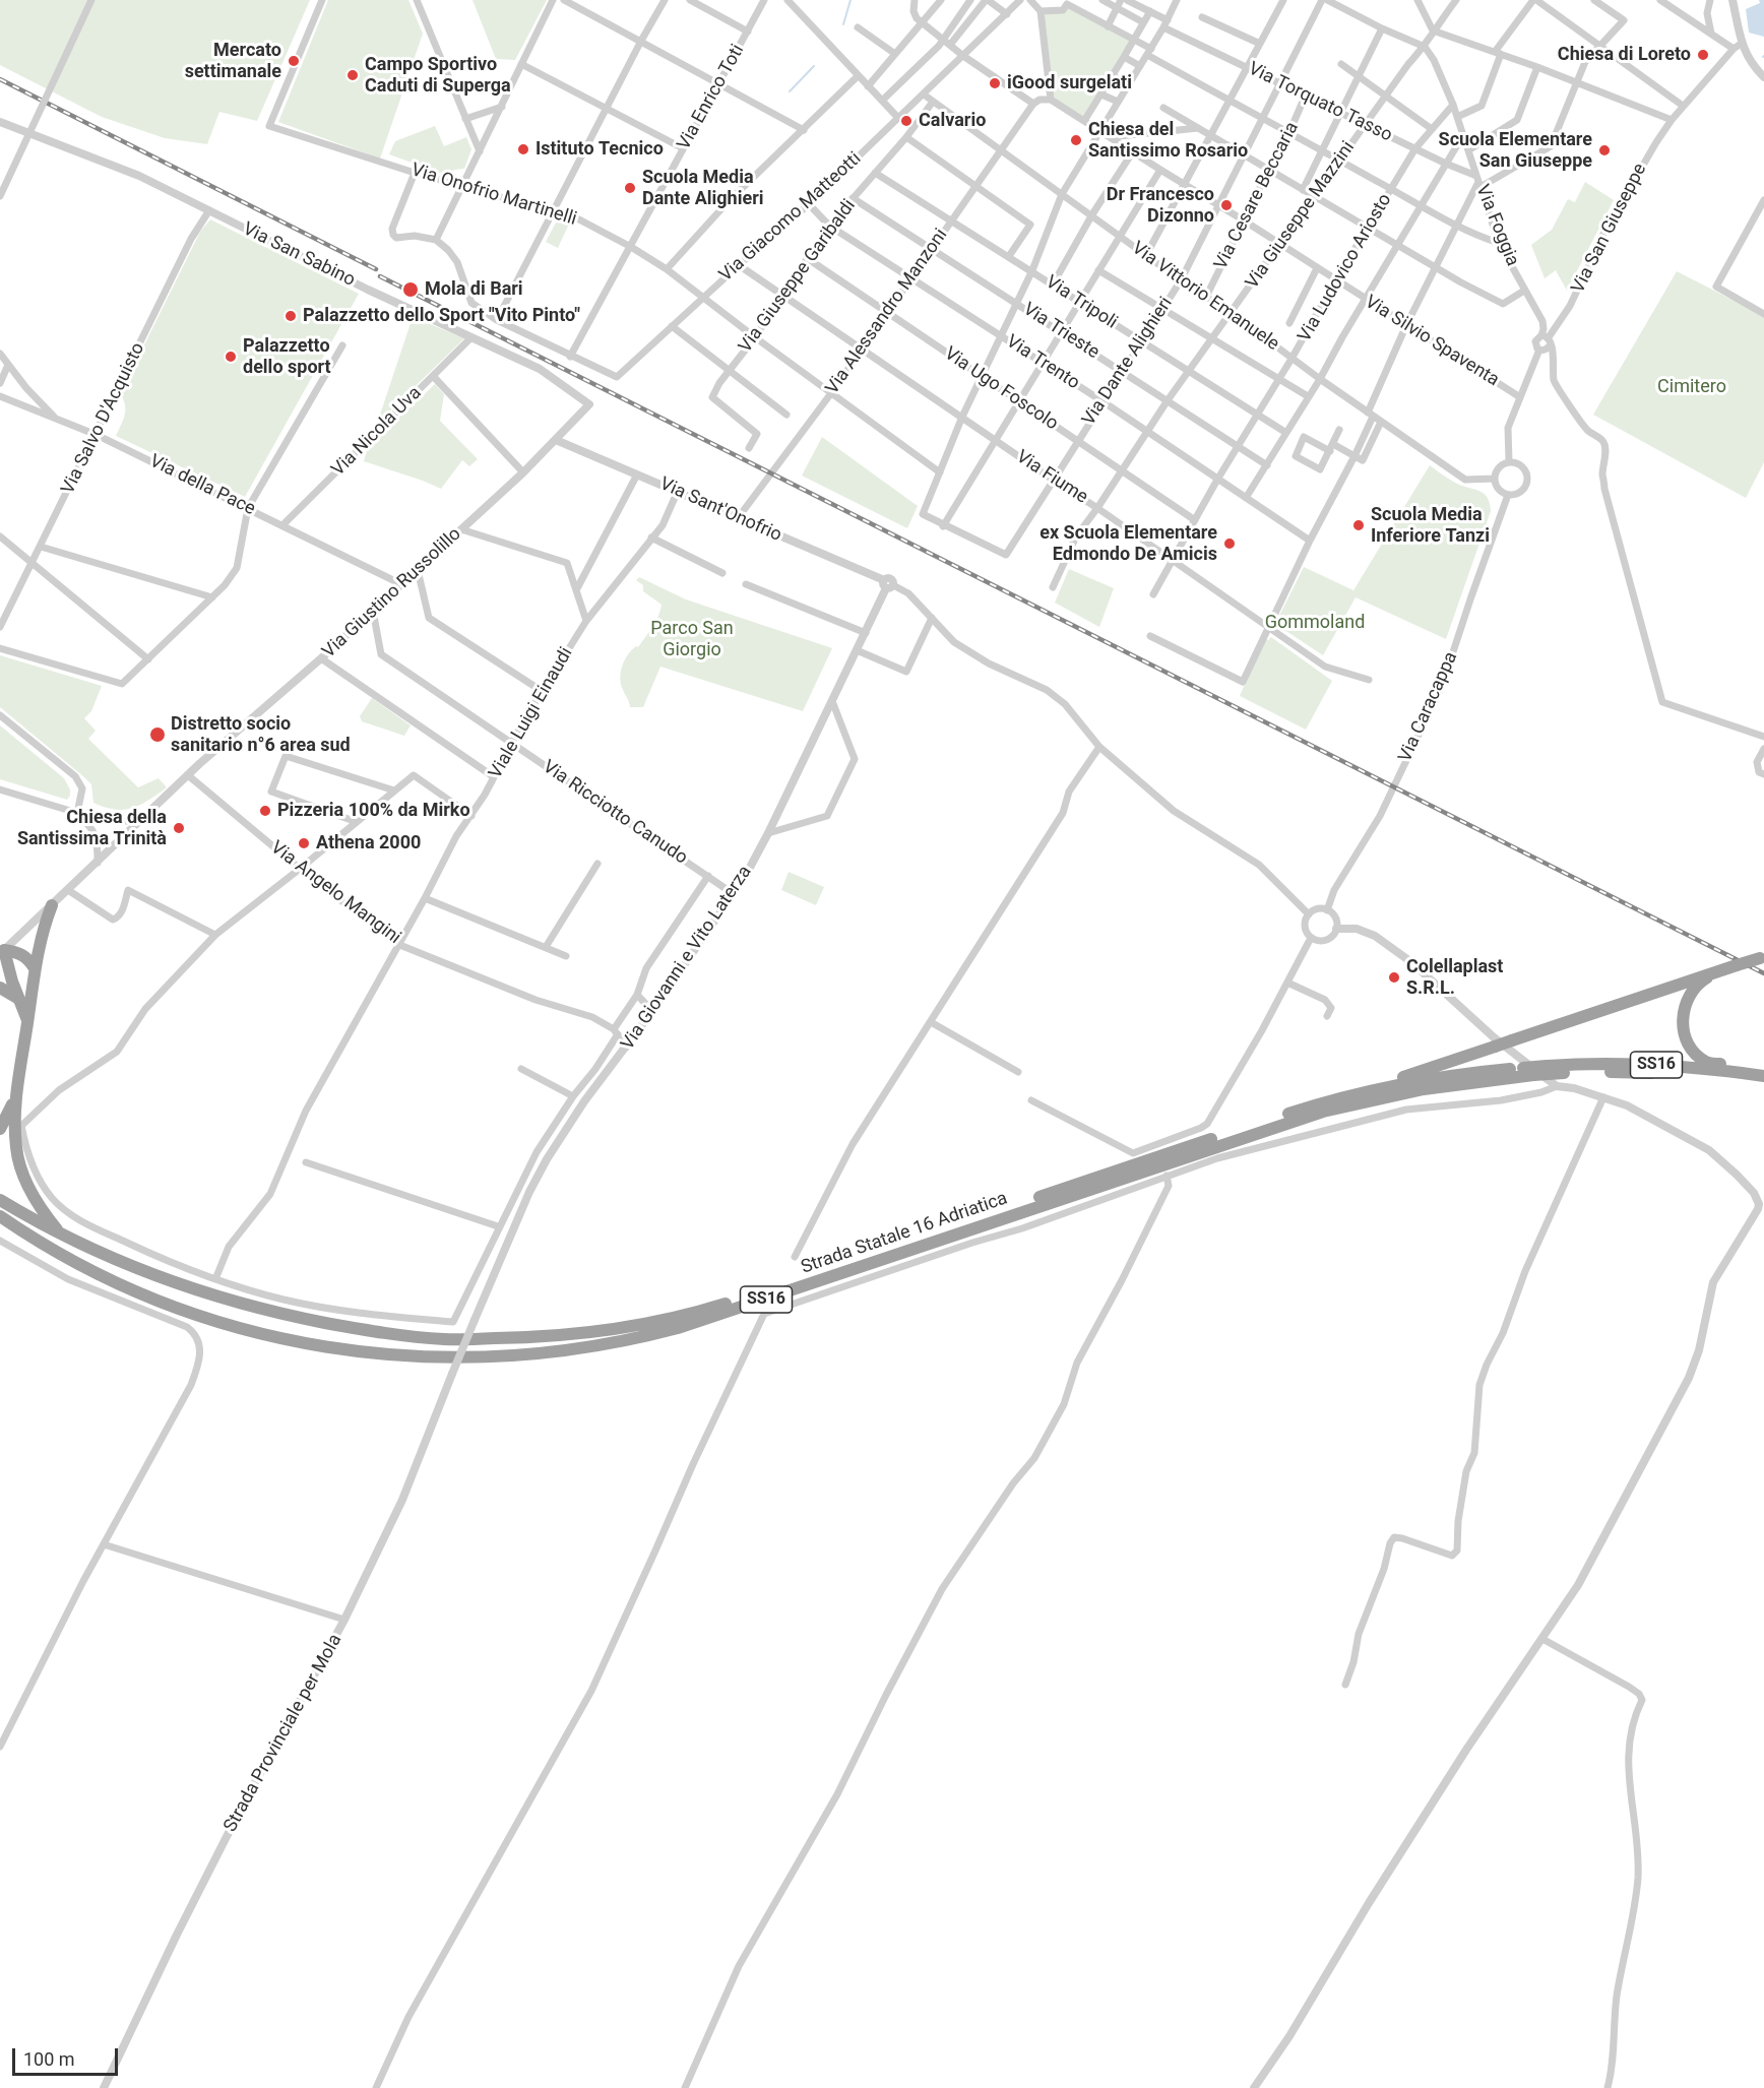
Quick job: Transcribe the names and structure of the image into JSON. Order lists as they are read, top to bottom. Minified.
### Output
{"streets":{"highway":["SS16","Strada Statale 16 Adriatica"],"street":["Via Enrico Toti","Via Torquato Tasso","Via Onofrio Martinelli","Via Cesare Beccaria","Via Giuseppe Mazzini","Via Giacomo Matteotti","Via Foggia","Via San Giuseppe","Via San Sabino","Via Ludovico Ariosto","Via Giuseppe Garibaldi","Via Vittorio Emanuele","Via Tripoli","Via Alessandro Manzoni","Via Trieste","Via Silvio Spaventa","Via Dante Alighieri","Via Trento","Via Ugo Foscolo","Via Salvo D'Acquisto","Via Nicola Uva","Via Fiume","Via della Pace","Via Sant'Onofrio","Via Giustino Russolillo","Via Caracappa","Viale Luigi Einaudi","Via Ricciotto Canudo","Via Angelo Mangini","Via Giovanni e Vito Laterza","Strada Provinciale per Mola"]},"crossings":[["Via Enrico Toti","Via Onofrio Martinelli"],["Via Enrico Toti","Via Giacomo Matteotti"],["Via Torquato Tasso","Via Cesare Beccaria"],["Via Torquato Tasso","Via Giuseppe Mazzini"],["Via Torquato Tasso","Via Foggia"],["Via Torquato Tasso","Via Ludovico Ariosto"],["Via Torquato Tasso","Via Dante Alighieri"],["Via Onofrio Martinelli","Via Giacomo Matteotti"],["Via Onofrio Martinelli","Via Giuseppe Garibaldi"],["Via Onofrio Martinelli","Via Alessandro Manzoni"],["Via Cesare Beccaria","Via Vittorio Emanuele"],["Via Cesare Beccaria","Via Silvio Spaventa"],["Via Giuseppe Mazzini","Via Foggia"],["Via Giuseppe Mazzini","Via Vittorio Emanuele"],["Via Giuseppe Mazzini","Via Tripoli"],["Via Giuseppe Mazzini","Via Trieste"],["Via Giuseppe Mazzini","Via Silvio Spaventa"],["Via Giuseppe Mazzini","Via Trento"],["Via Giuseppe Mazzini","Via Ugo Foscolo"],["Via Giuseppe Mazzini","Via Fiume"],["Via Giacomo Matteotti","Via Vittorio Emanuele"],["Via Giacomo Matteotti","Via Trento"],["Via Giacomo Matteotti","Via Fiume"],["Via Foggia","Via San Giuseppe"],["Via Foggia","Via Ludovico Ariosto"],["Via San Giuseppe","Via Vittorio Emanuele"],["Via San Giuseppe","Via Silvio Spaventa"],["Via San Giuseppe","Via Caracappa"],["Via San Sabino","Via Salvo D'Acquisto"],["Via San Sabino","Via Nicola Uva"],["Via San Sabino","Via Giustino Russolillo"],["Via Ludovico Ariosto","Via Vittorio Emanuele"],["Via Ludovico Ariosto","Via Tripoli"],["Via Ludovico Ariosto","Via Trieste"],["Via Ludovico Ariosto","Via Silvio Spaventa"],["Via Ludovico Ariosto","Via Trento"],["Via Ludovico Ariosto","Via Ugo Foscolo"],["Via Ludovico Ariosto","Via Fiume"],["Via Giuseppe Garibaldi","Via Vittorio Emanuele"],["Via Giuseppe Garibaldi","Via Tripoli"],["Via Giuseppe Garibaldi","Via Trieste"],["Via Giuseppe Garibaldi","Via Trento"],["Via Giuseppe Garibaldi","Via Ugo Foscolo"],["Via Giuseppe Garibaldi","Via Fiume"],["Via Vittorio Emanuele","Via Alessandro Manzoni"],["Via Vittorio Emanuele","Via Dante Alighieri"],["Via Vittorio Emanuele","Via Caracappa"],["Via Tripoli","Via Alessandro Manzoni"],["Via Tripoli","Via Dante Alighieri"],["Via Alessandro Manzoni","Via Trieste"],["Via Alessandro Manzoni","Via Trento"],["Via Alessandro Manzoni","Via Ugo Foscolo"],["Via Alessandro Manzoni","Via Fiume"],["Via Alessandro Manzoni","Via Sant'Onofrio"],["Via Trieste","Via Dante Alighieri"],["Via Silvio Spaventa","Via Dante Alighieri"],["Via Dante Alighieri","Via Trento"],["Via Dante Alighieri","Via Ugo Foscolo"],["Via Dante Alighieri","Via Fiume"],["Via Salvo D'Acquisto","Via della Pace"],["Via Nicola Uva","Via della Pace"],["Via della Pace","Via Giustino Russolillo"],["Via Sant'Onofrio","Via Giustino Russolillo"],["Via Sant'Onofrio","Viale Luigi Einaudi"],["Via Sant'Onofrio","Via Giovanni e Vito Laterza"],["Via Giustino Russolillo","Via Ricciotto Canudo"],["Via Giustino Russolillo","Via Angelo Mangini"],["Viale Luigi Einaudi","Via Ricciotto Canudo"],["Viale Luigi Einaudi","Via Angelo Mangini"],["Via Ricciotto Canudo","Via Giovanni e Vito Laterza"],["Via Giovanni e Vito Laterza","Strada Provinciale per Mola"]],"parks":["Cimitero","Gommoland","Parco San Giorgio"],"places":["Chiesa di Loreto","Mercato settimanale","Campo Sportivo Caduti di Superga","iGood surgelati","Calvario","Chiesa del Santissimo Rosario","Istituto Tecnico","Scuola Elementare San Giuseppe","Scuola Media Dante Alighieri","Dr Francesco Dizonno","Mola di Bari","Palazzetto dello Sport \"Vito Pinto\"","Palazzetto dello sport","Scuola Media Inferiore Tanzi","ex Scuola Elementare Edmondo De Amicis","Distretto socio sanitario n°6 area sud","Pizzeria 100% da Mirko","Chiesa della Santissima Trinità","Athena 2000","Colellaplast S.R.L."],"scale_bar":"100 m"}
